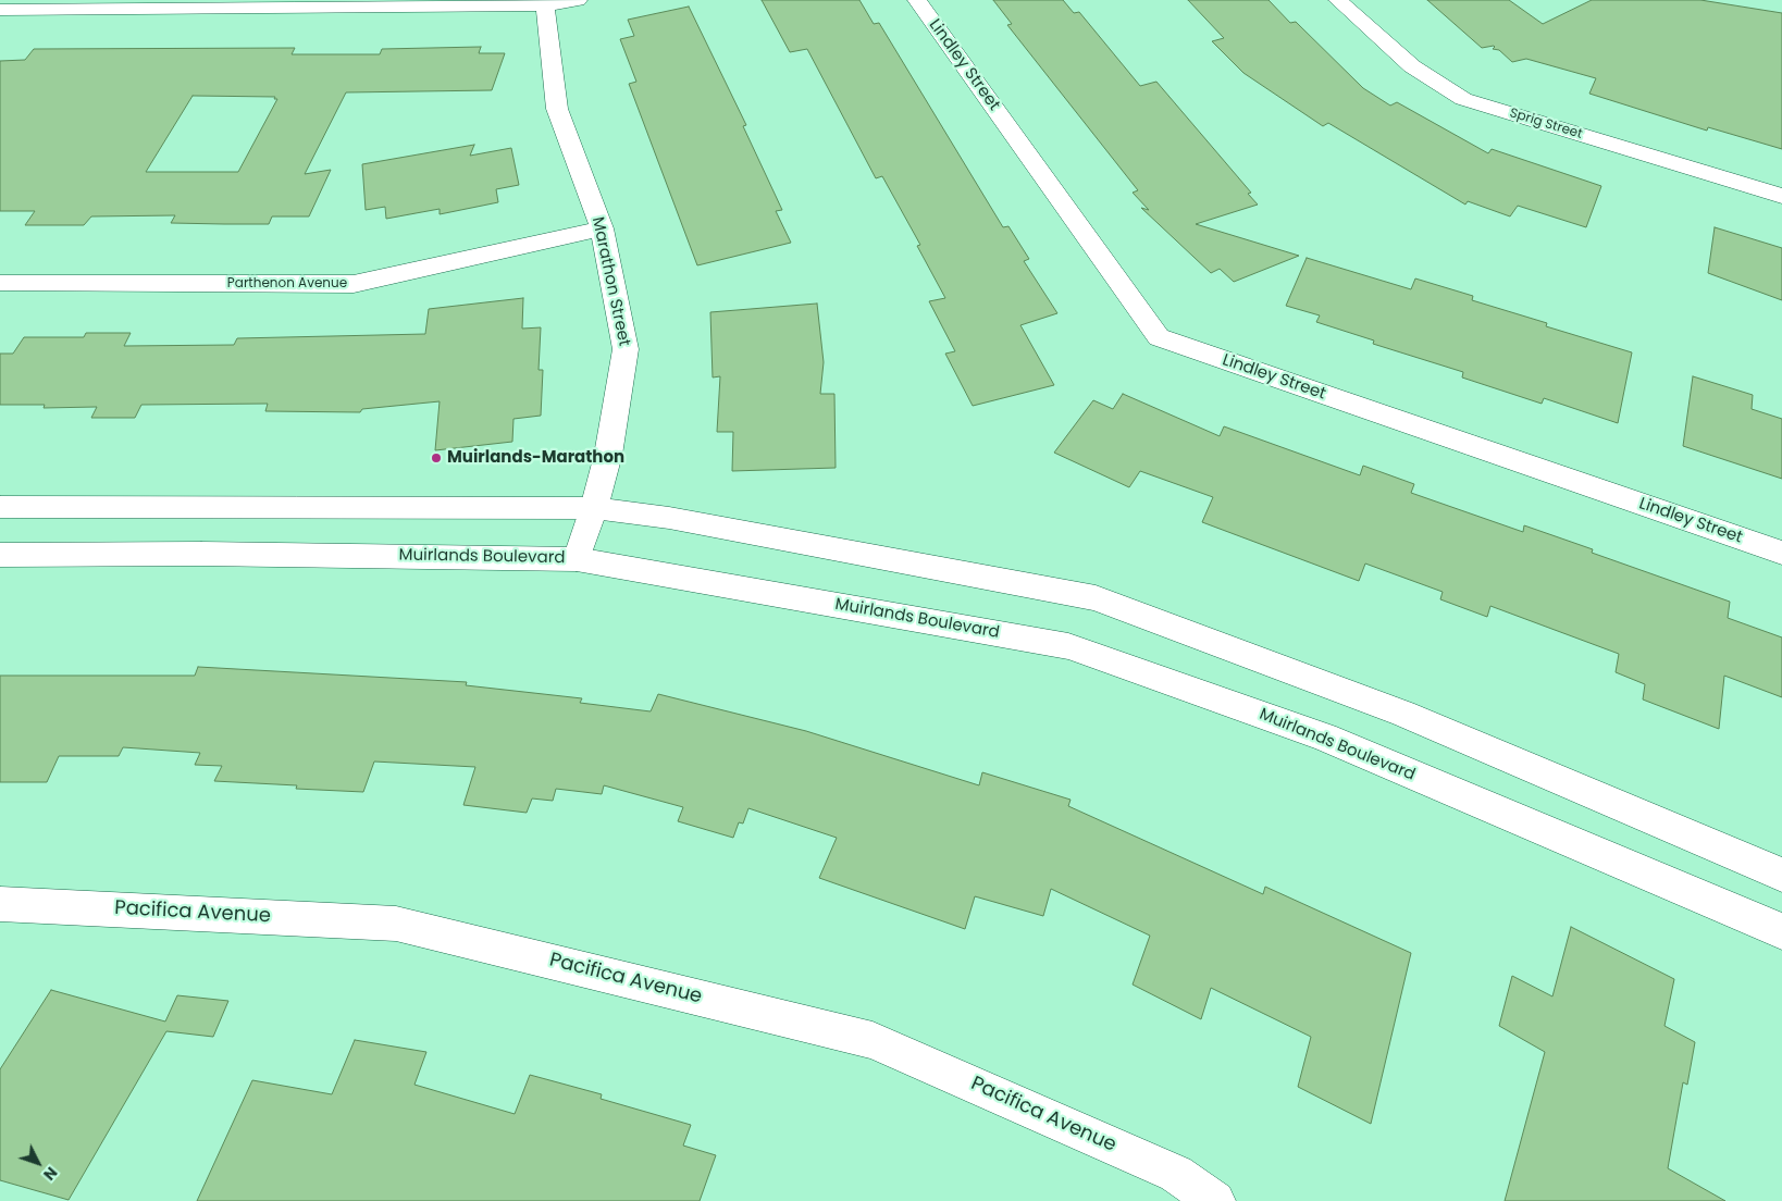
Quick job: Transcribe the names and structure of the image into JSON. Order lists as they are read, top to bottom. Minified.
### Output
{"streets":{"street":["Lindley Street","Sprig Street","Marathon Street","Parthenon Avenue","Muirlands Boulevard","Pacifica Avenue"]},"crossings":[["Marathon Street","Parthenon Avenue"],["Marathon Street","Muirlands Boulevard"]],"places":["Muirlands-Marathon"],"north":"bottom right"}
